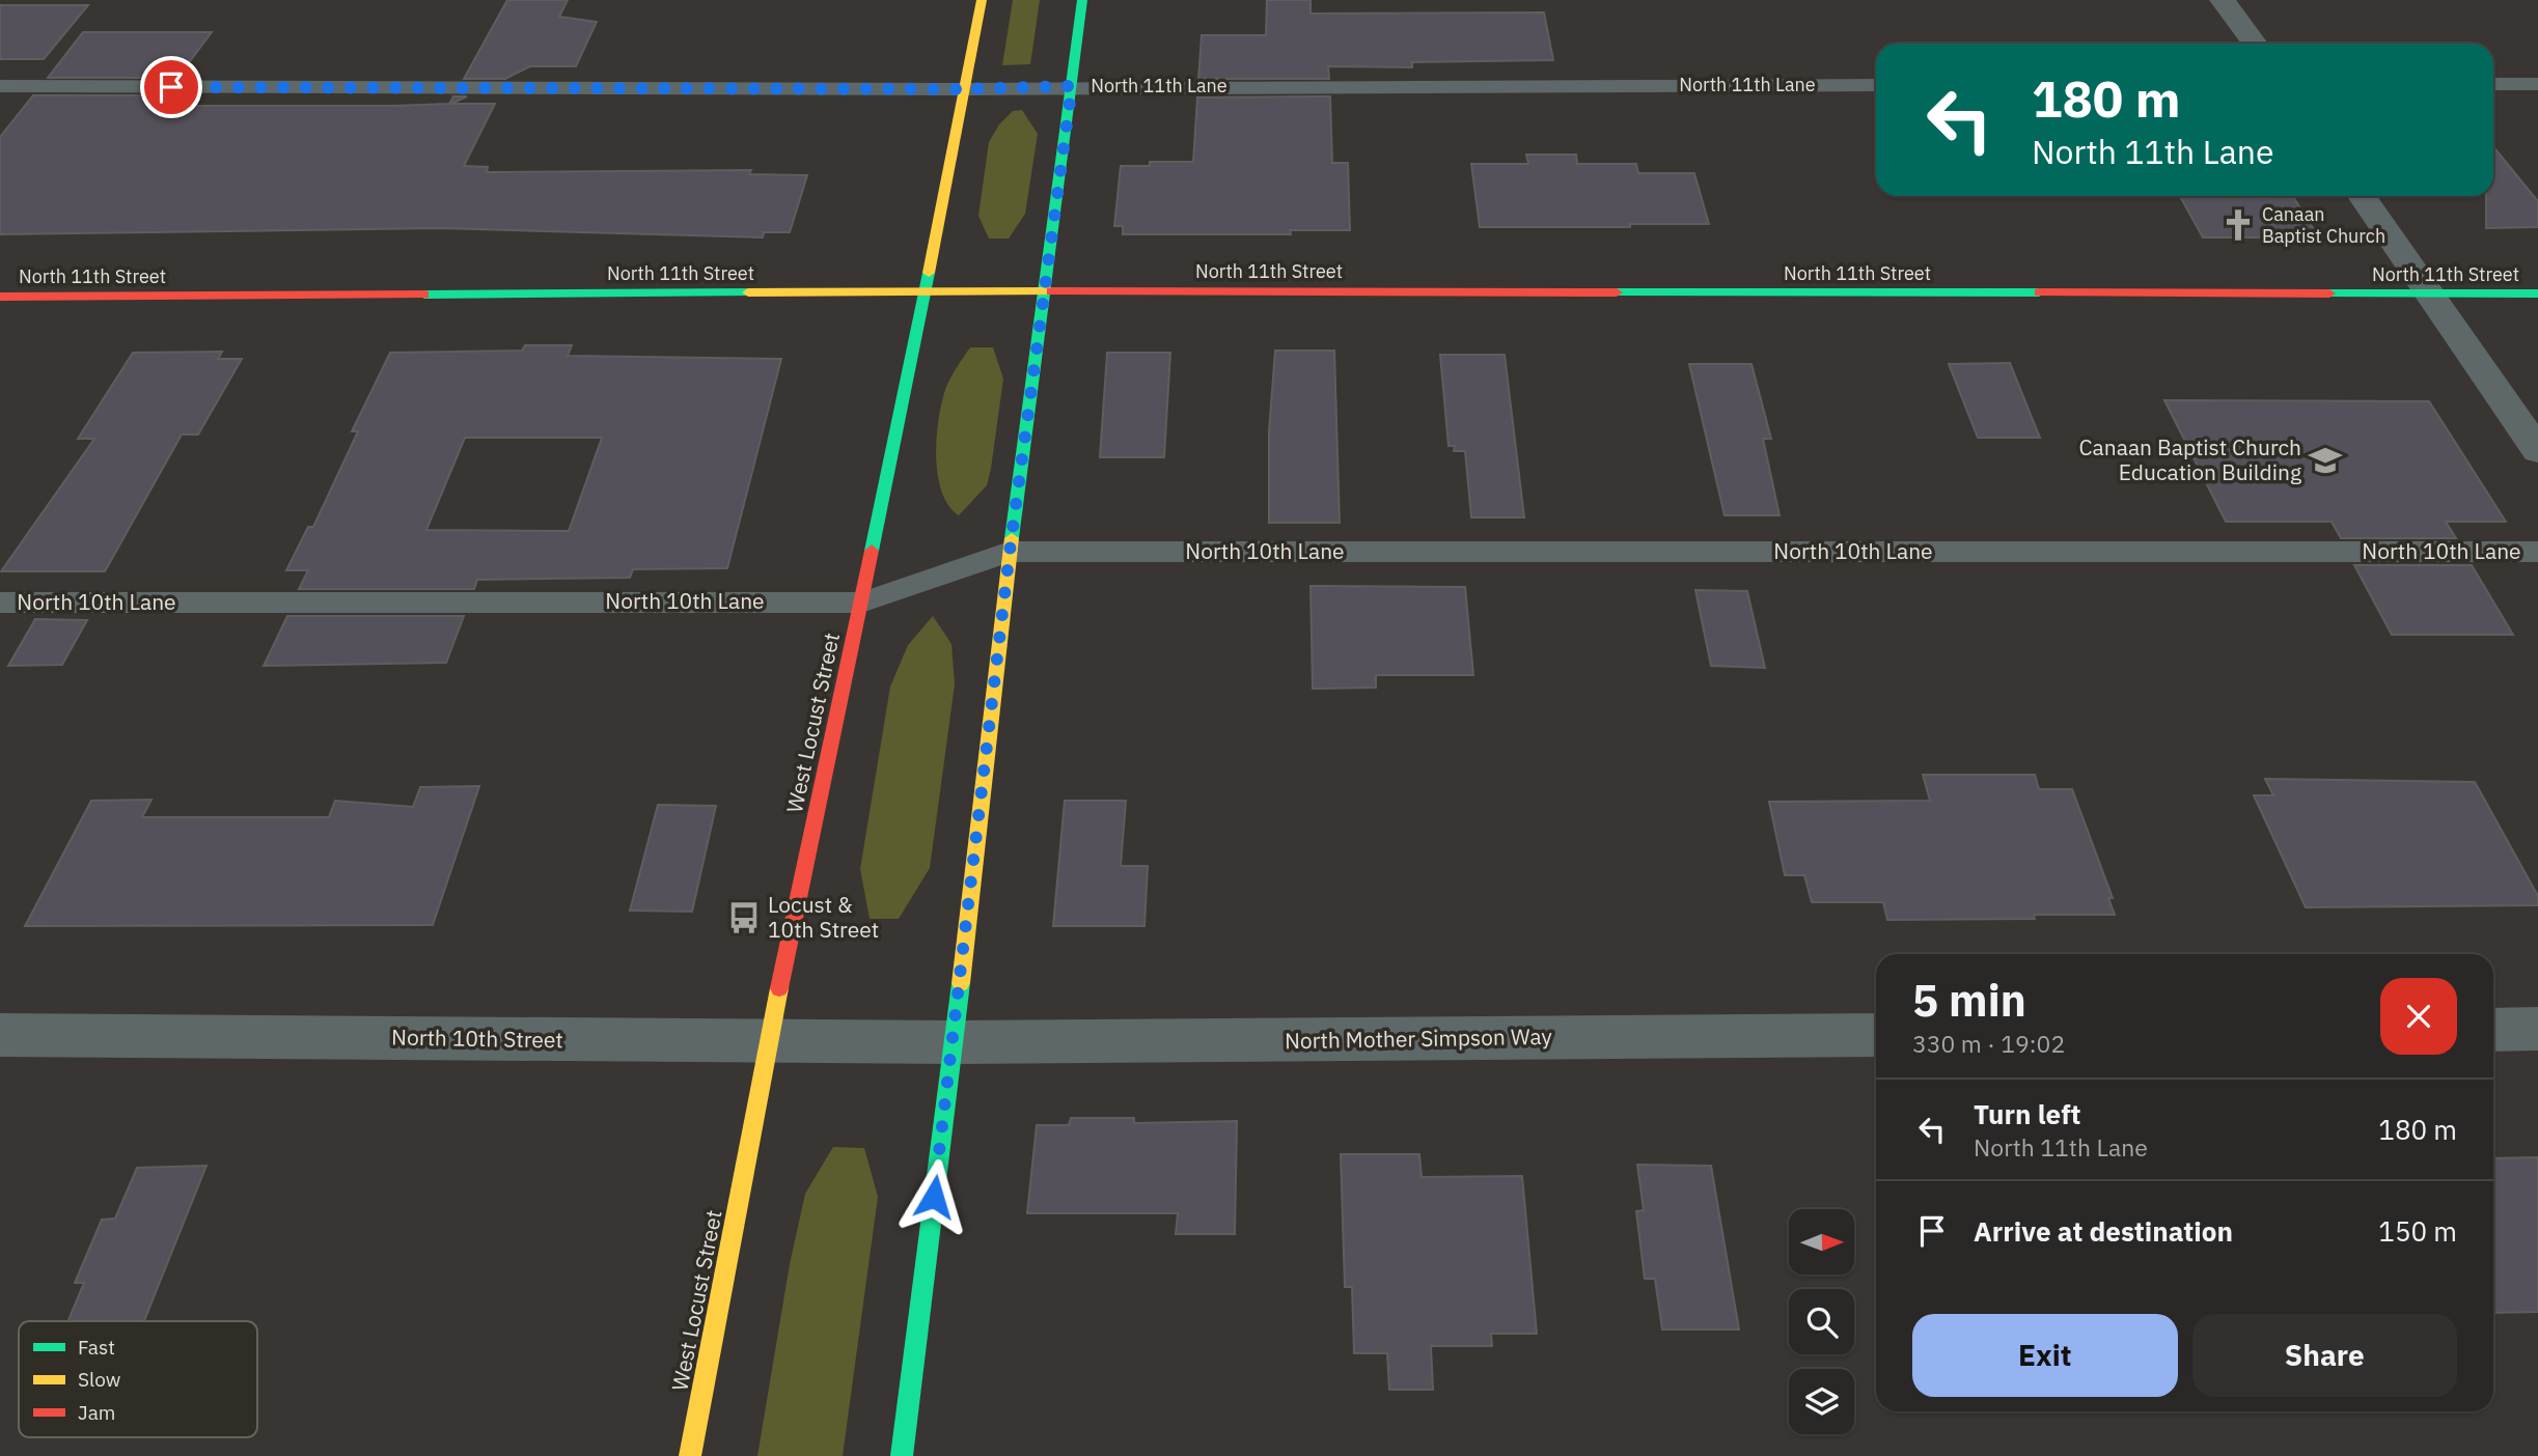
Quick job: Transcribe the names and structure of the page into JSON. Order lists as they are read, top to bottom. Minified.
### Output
{"streets":{"main road":["North 11th Street","West Locust Street"],"street":["North 10th Street","North Mother Simpson Way"],"lane":["North 11th Lane","North 10th Lane"]},"crossings":[["North 11th Lane","West Locust Street"],["North 11th Street","West Locust Street"],["North 10th Lane","West Locust Street"],["West Locust Street","North 10th Street"],["North 10th Street","North Mother Simpson Way"]],"places":{"church":["Canaan Baptist Church"],"school or university":["Canaan Baptist Church Education Building"],"bus stop":["Locust & 10th Street"]},"legend":["Fast","Slow","Jam"],"north":"right","page":{"turn":["180 m","North 11th Lane"],"heading":["5 min","330 m · 19:02"],"list":[{"name":"Turn left","note":"North 11th Lane","value":"180 m"},{"name":"Arrive at destination","value":"150 m"}],"buttons":["Exit","Share"]}}
